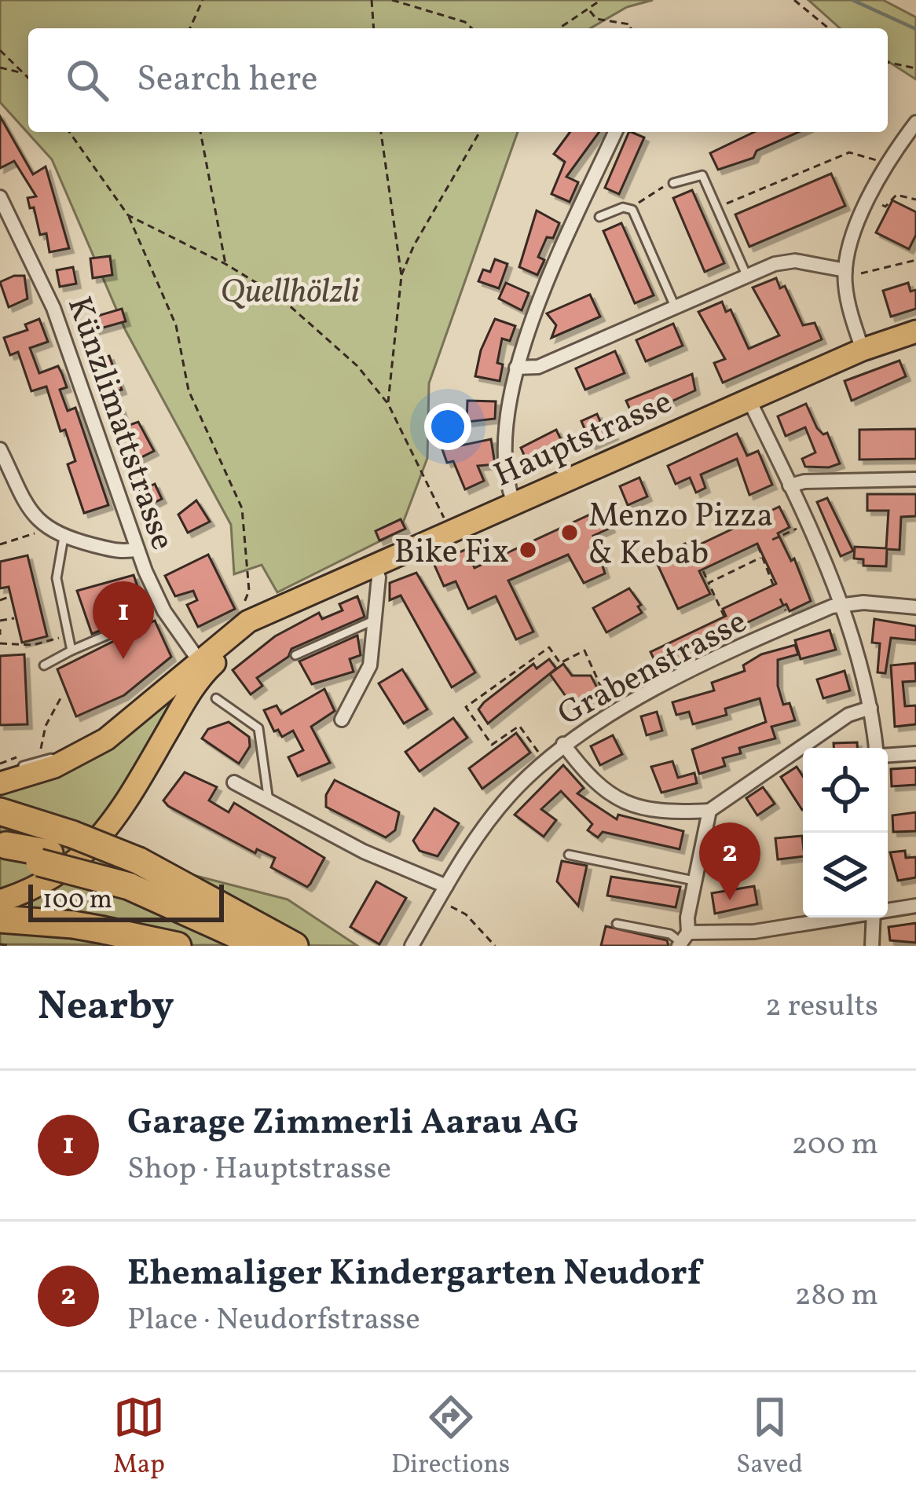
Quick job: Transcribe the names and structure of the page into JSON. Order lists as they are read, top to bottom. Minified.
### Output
{"streets":{"main road":["Hauptstrasse"],"street":["Künzlimattstrasse","Grabenstrasse"]},"crossings":[["Künzlimattstrasse","Hauptstrasse"]],"parks":["Quellhölzli"],"places":["Menzo Pizza & Kebab","Bike Fix"],"scale_bar":"100 m","page":{"search":"Search here","pins":["1","2"],"scale":"100 m","heading":["Nearby","2 results"],"list":[{"mark":"1","name":"Garage Zimmerli Aarau AG","note":"Shop · Hauptstrasse","value":"200 m"},{"mark":"2","name":"Ehemaliger Kindergarten Neudorf","note":"Place · Neudorfstrasse","value":"280 m"}],"nav":["Map","Directions","Saved"]}}
